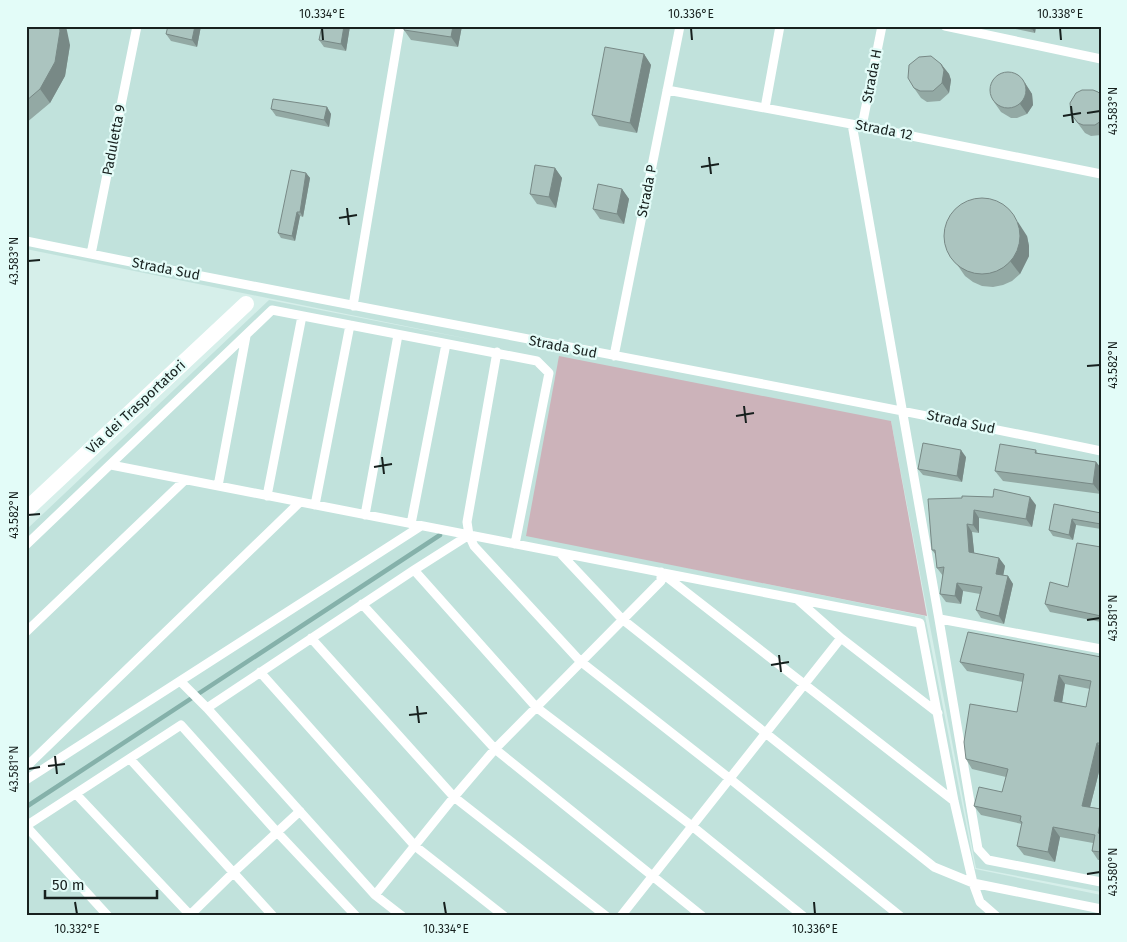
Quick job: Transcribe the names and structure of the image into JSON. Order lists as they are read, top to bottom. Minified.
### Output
{"streets":{"street":["Via dei Trasportatori"],"lane":["Strada H","Strada 12","Paduletta 9","Strada P","Strada Sud"]},"crossings":[["Strada H","Strada 12"],["Strada 12","Strada P"],["Paduletta 9","Strada Sud"],["Strada P","Strada Sud"]],"scale_bar":"50 m","coordinates":["10.334°E","10.336°E","10.338°E","43.583°N","43.582°N","43.581°N","43.580°N","10.332°E"]}
